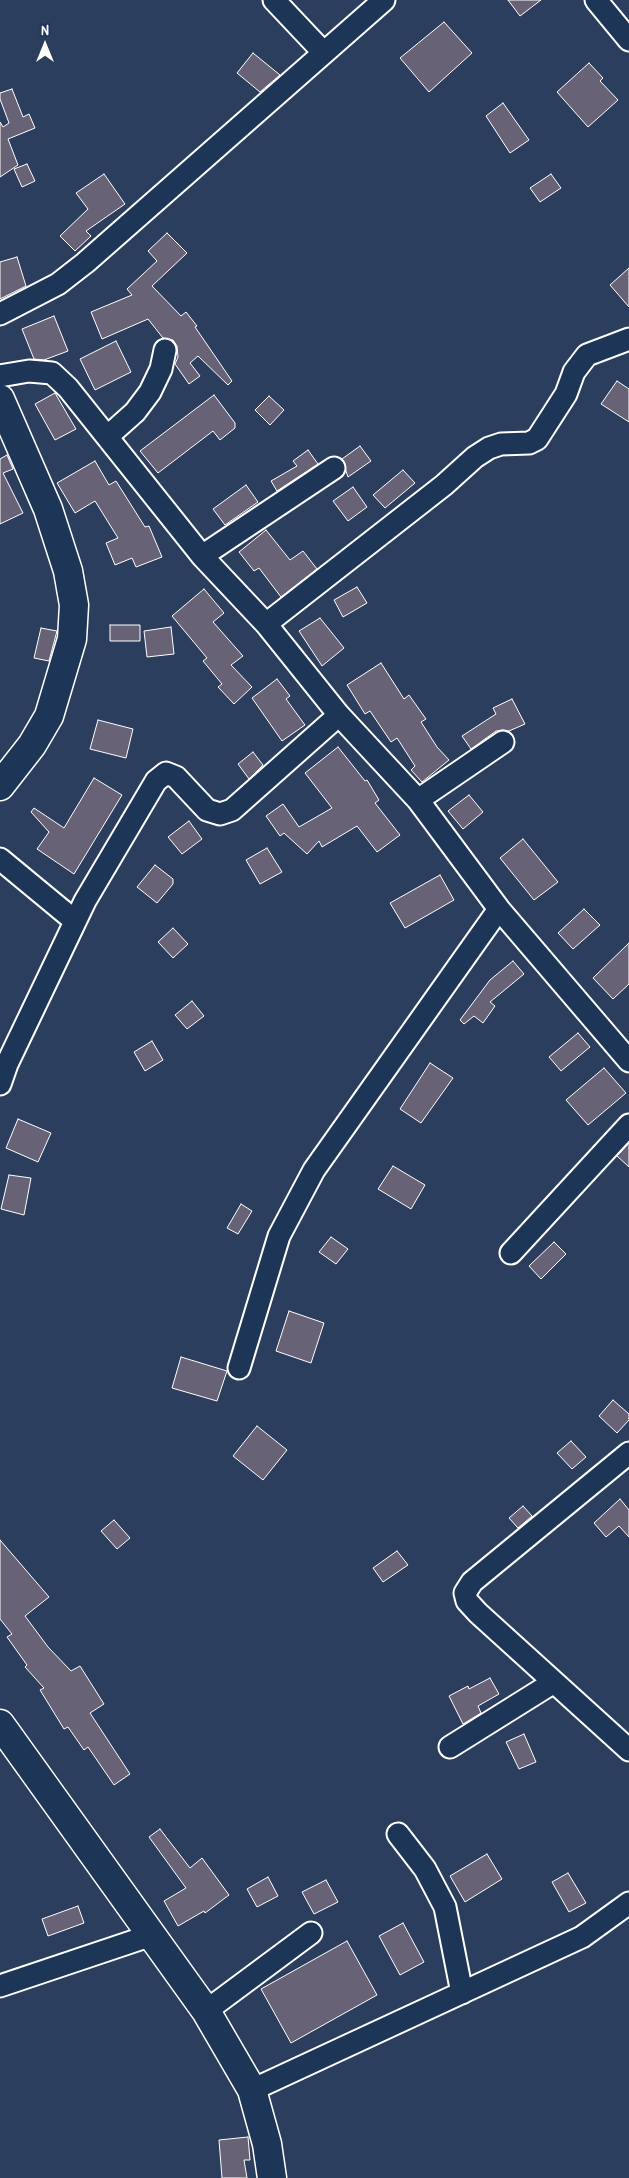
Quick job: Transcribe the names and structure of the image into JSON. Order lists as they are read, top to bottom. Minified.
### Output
{"north":"top"}
